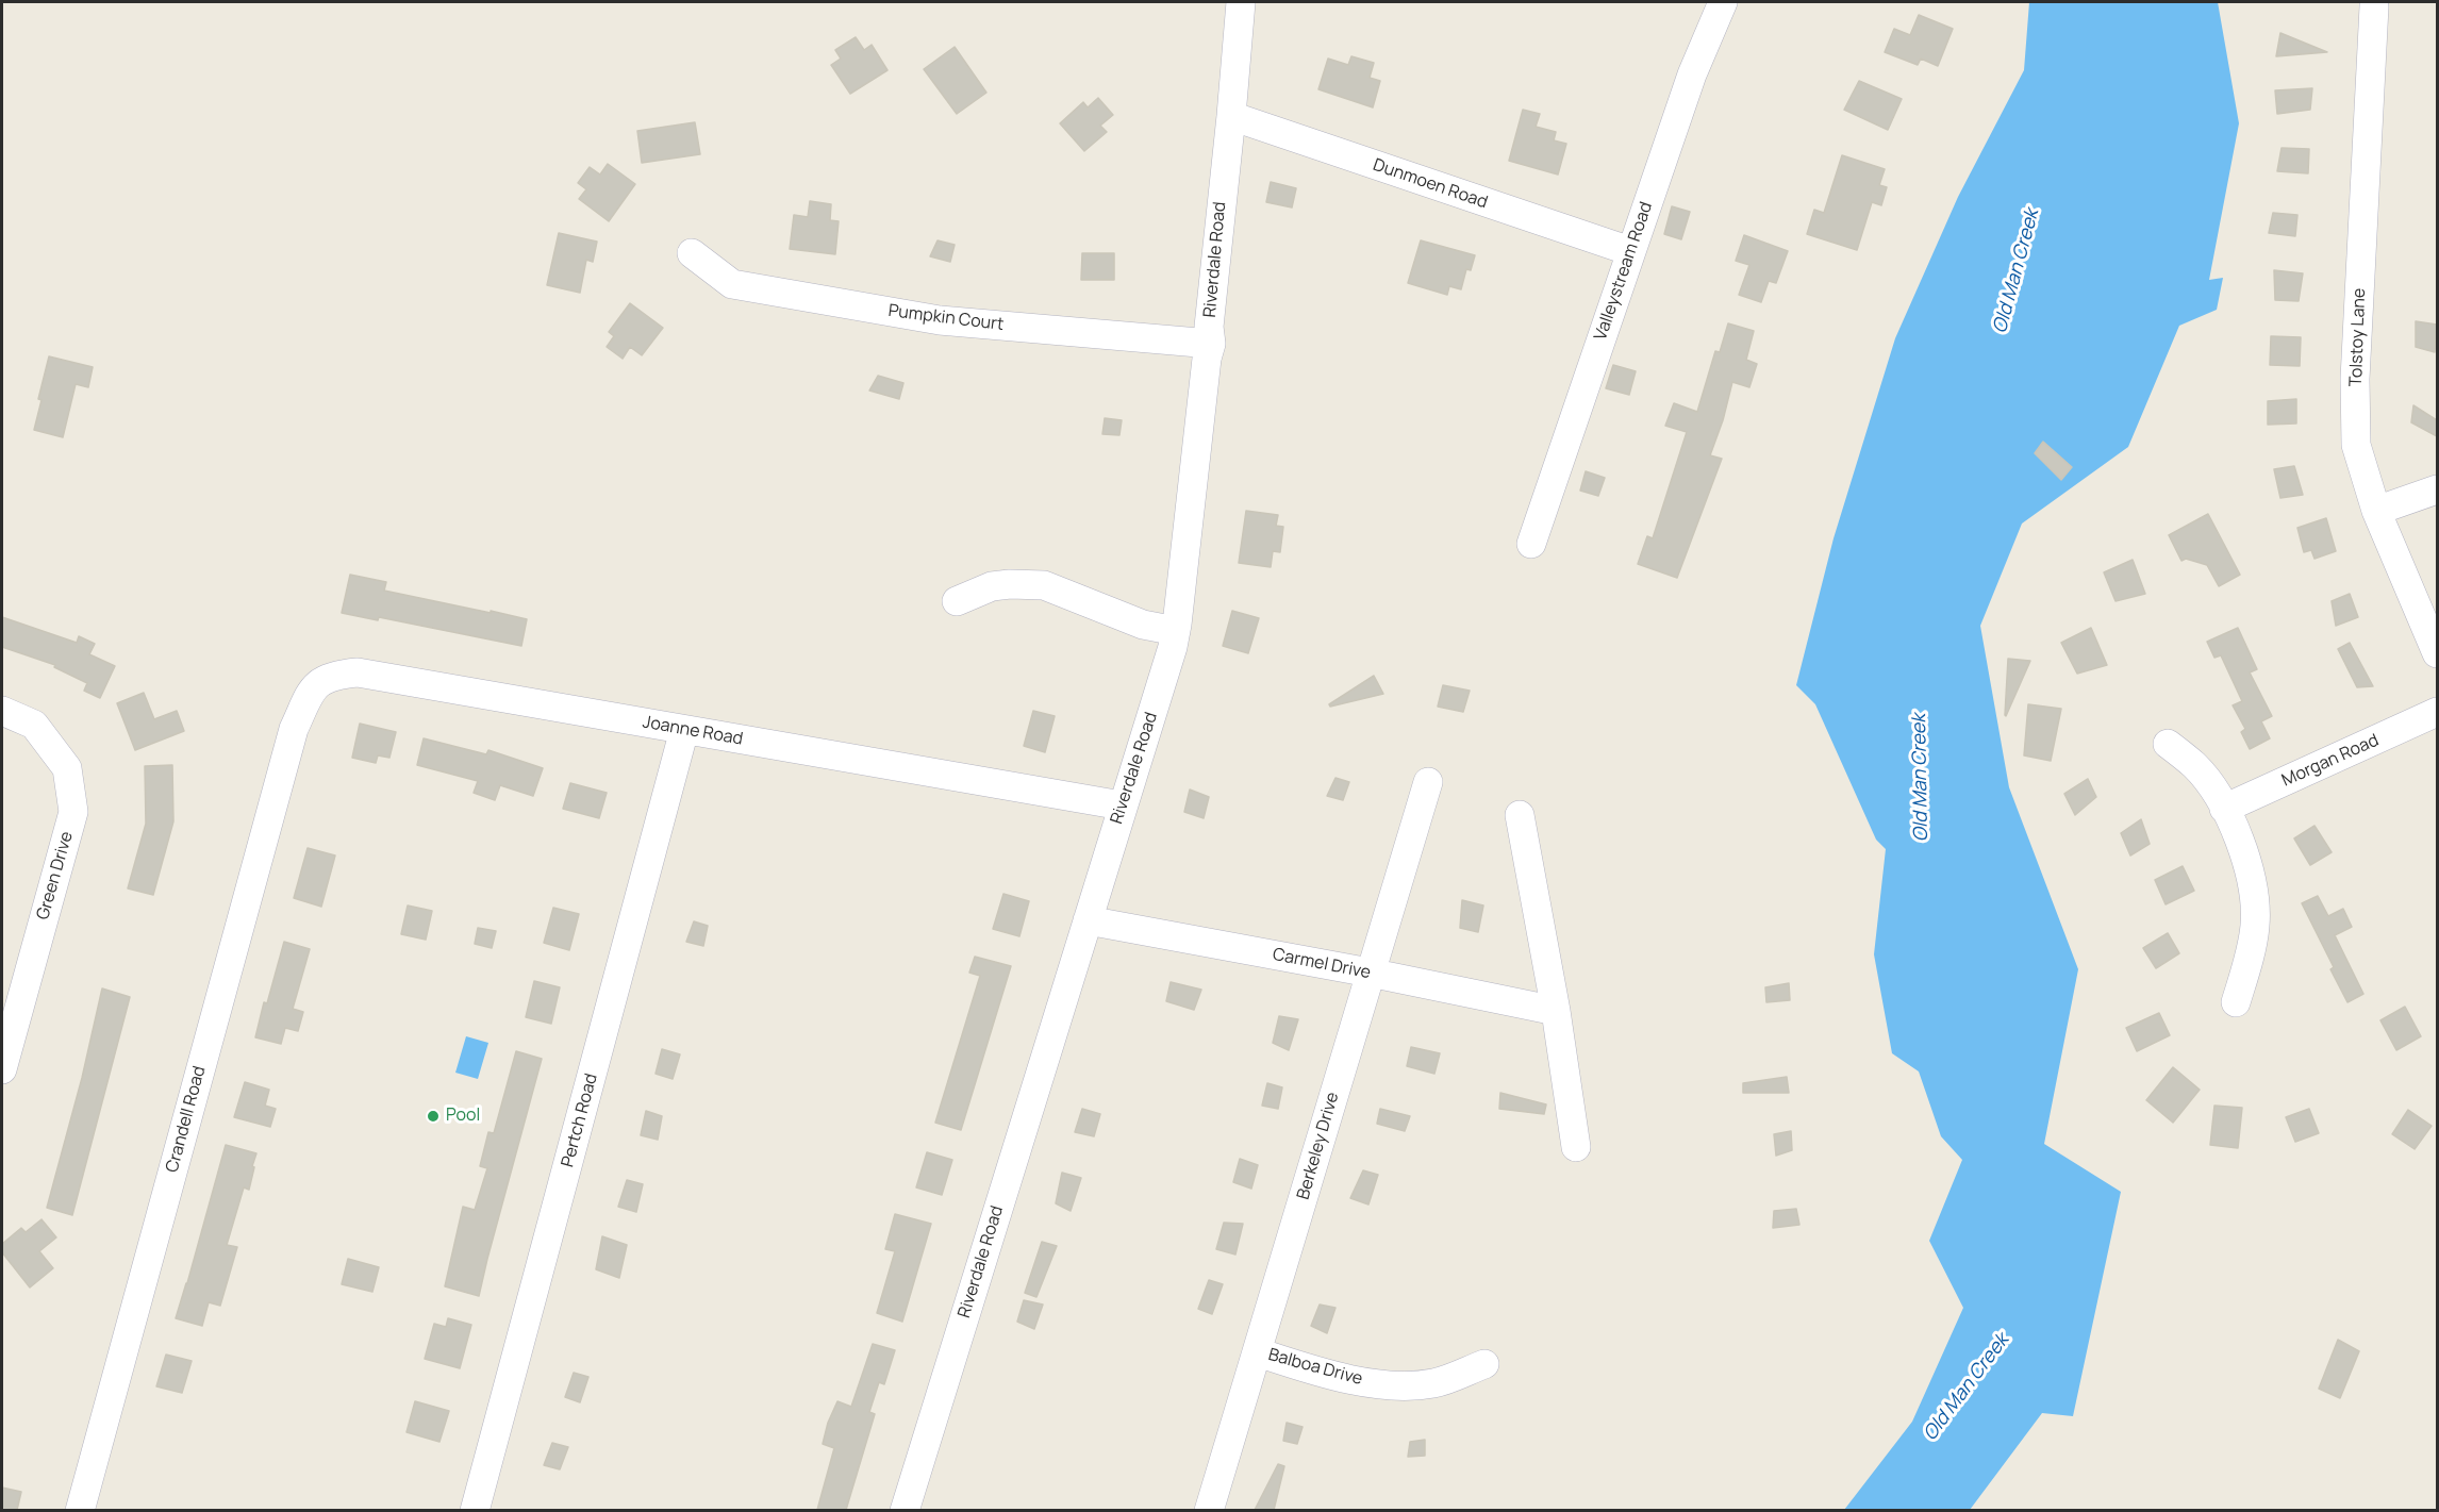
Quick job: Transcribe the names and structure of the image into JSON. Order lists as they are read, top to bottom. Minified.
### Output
{"streets":{"street":["Dunmoen Road","Riverdale Road","Valleystream Road","Pumpkin Court","Tolstoy Lane","Joanne Road","Morgan Road","Green Drive","Carmel Drive","Crandell Road","Pertch Road","Berkeley Drive","Balboa Drive"]},"crossings":[["Dunmoen Road","Riverdale Road"],["Dunmoen Road","Valleystream Road"],["Riverdale Road","Pumpkin Court"],["Riverdale Road","Joanne Road"],["Riverdale Road","Carmel Drive"],["Joanne Road","Crandell Road"],["Joanne Road","Pertch Road"],["Carmel Drive","Berkeley Drive"],["Berkeley Drive","Balboa Drive"]],"water":["Old Man Creek"],"places":["Pool"]}
